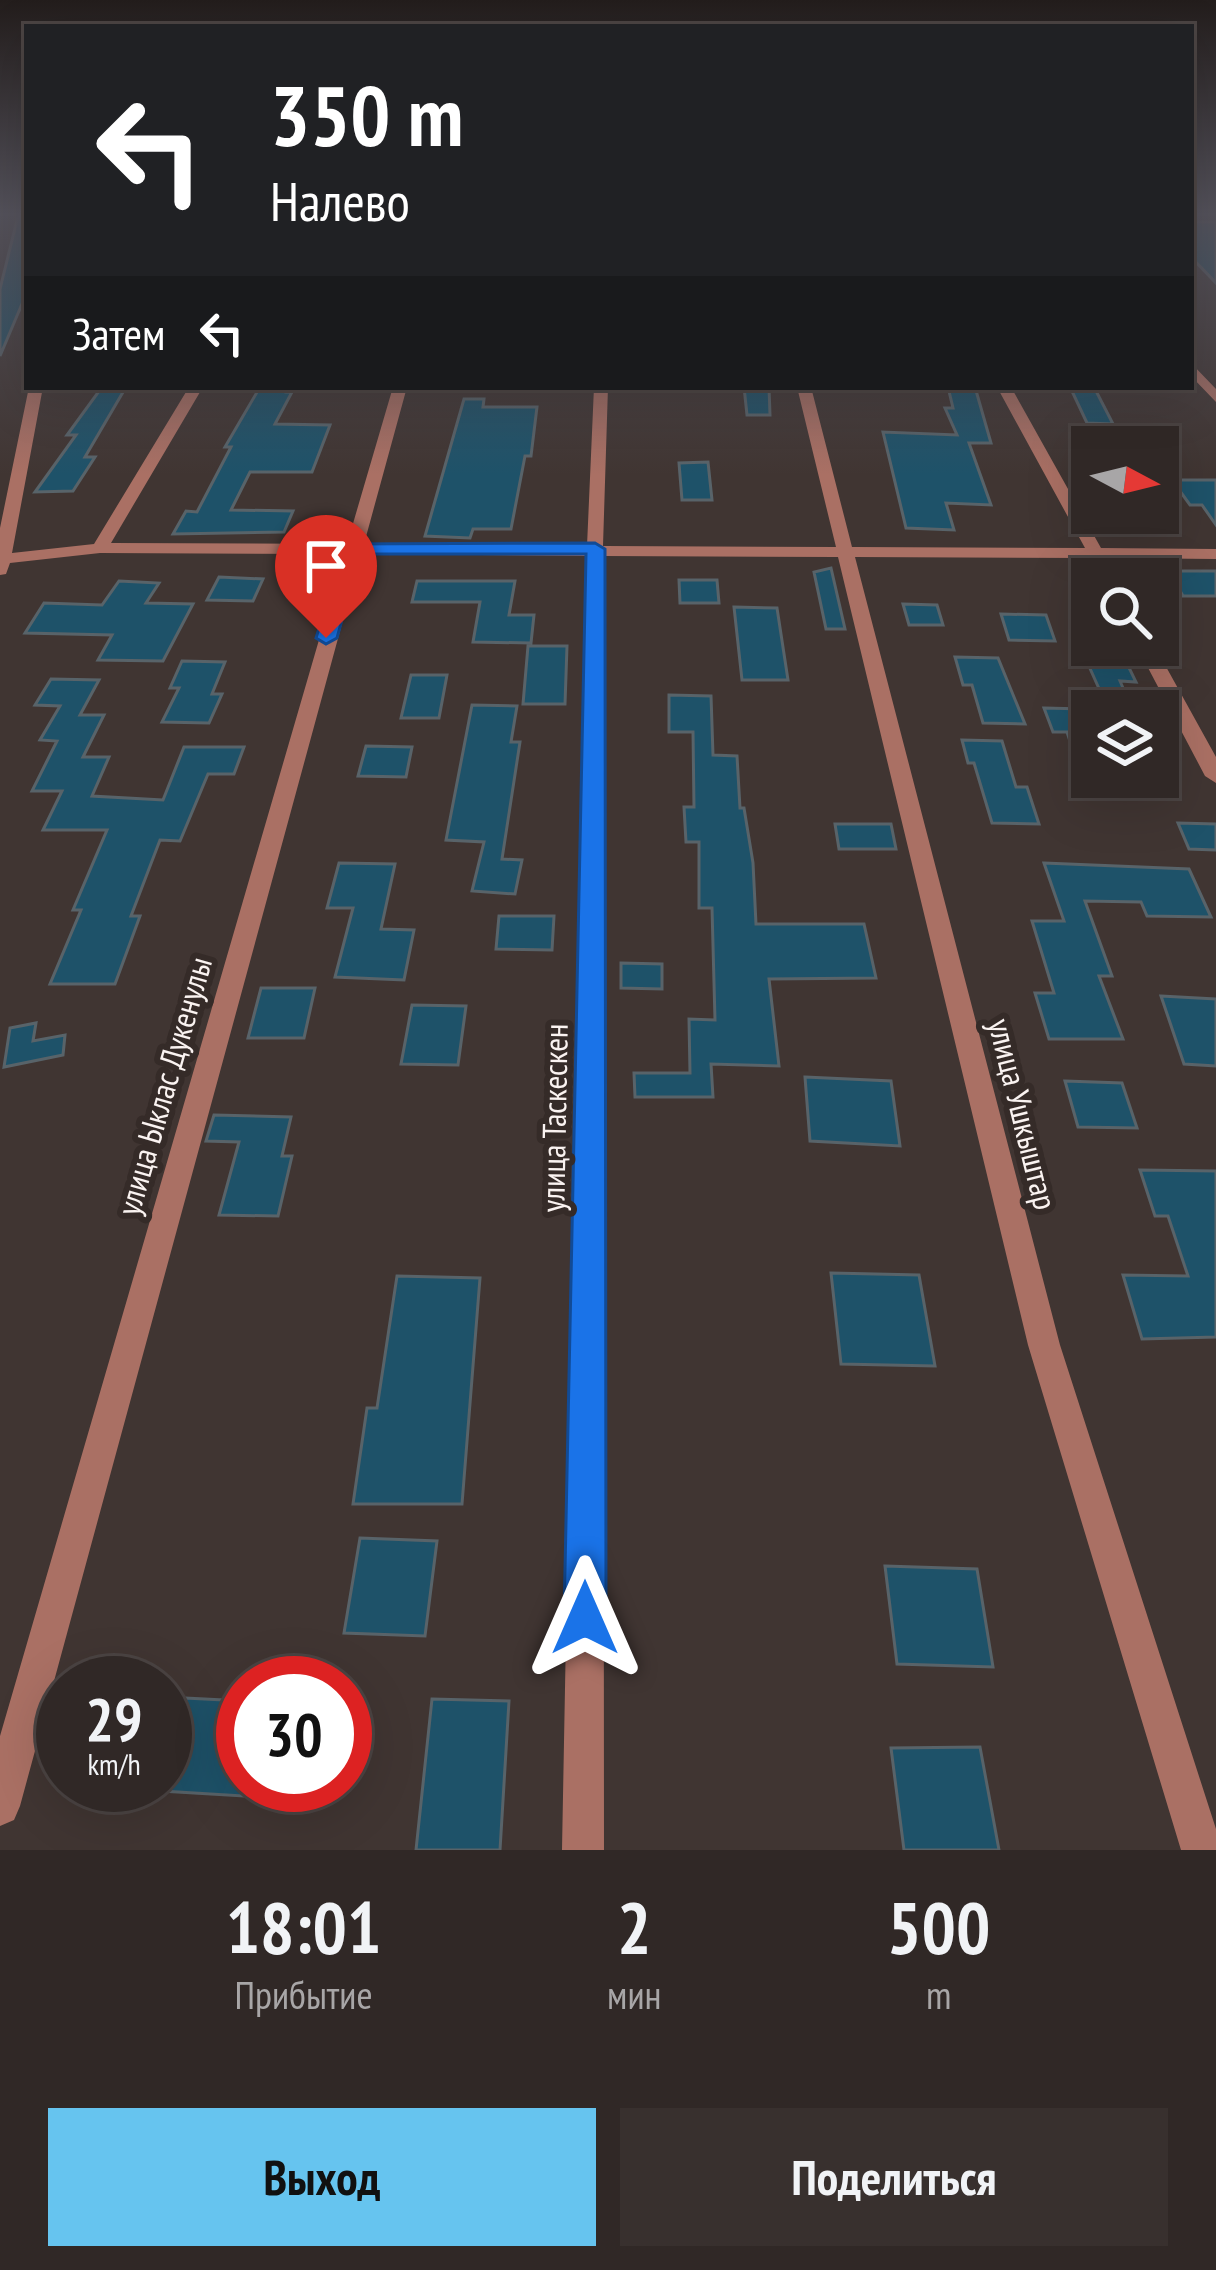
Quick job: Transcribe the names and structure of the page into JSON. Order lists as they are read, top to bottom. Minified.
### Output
{"streets":{"street":["улица Ыклас Дукенулы","улица Ушкыштар","улица Таскескен"]},"north":"right","page":{"turn":["350 m","Налево"],"then":"Затем","speed":"29 km/h","limit":"30","eta":["18:01","Прибытие","2","мин","500","m"],"buttons":["Выход","Поделиться"]}}
